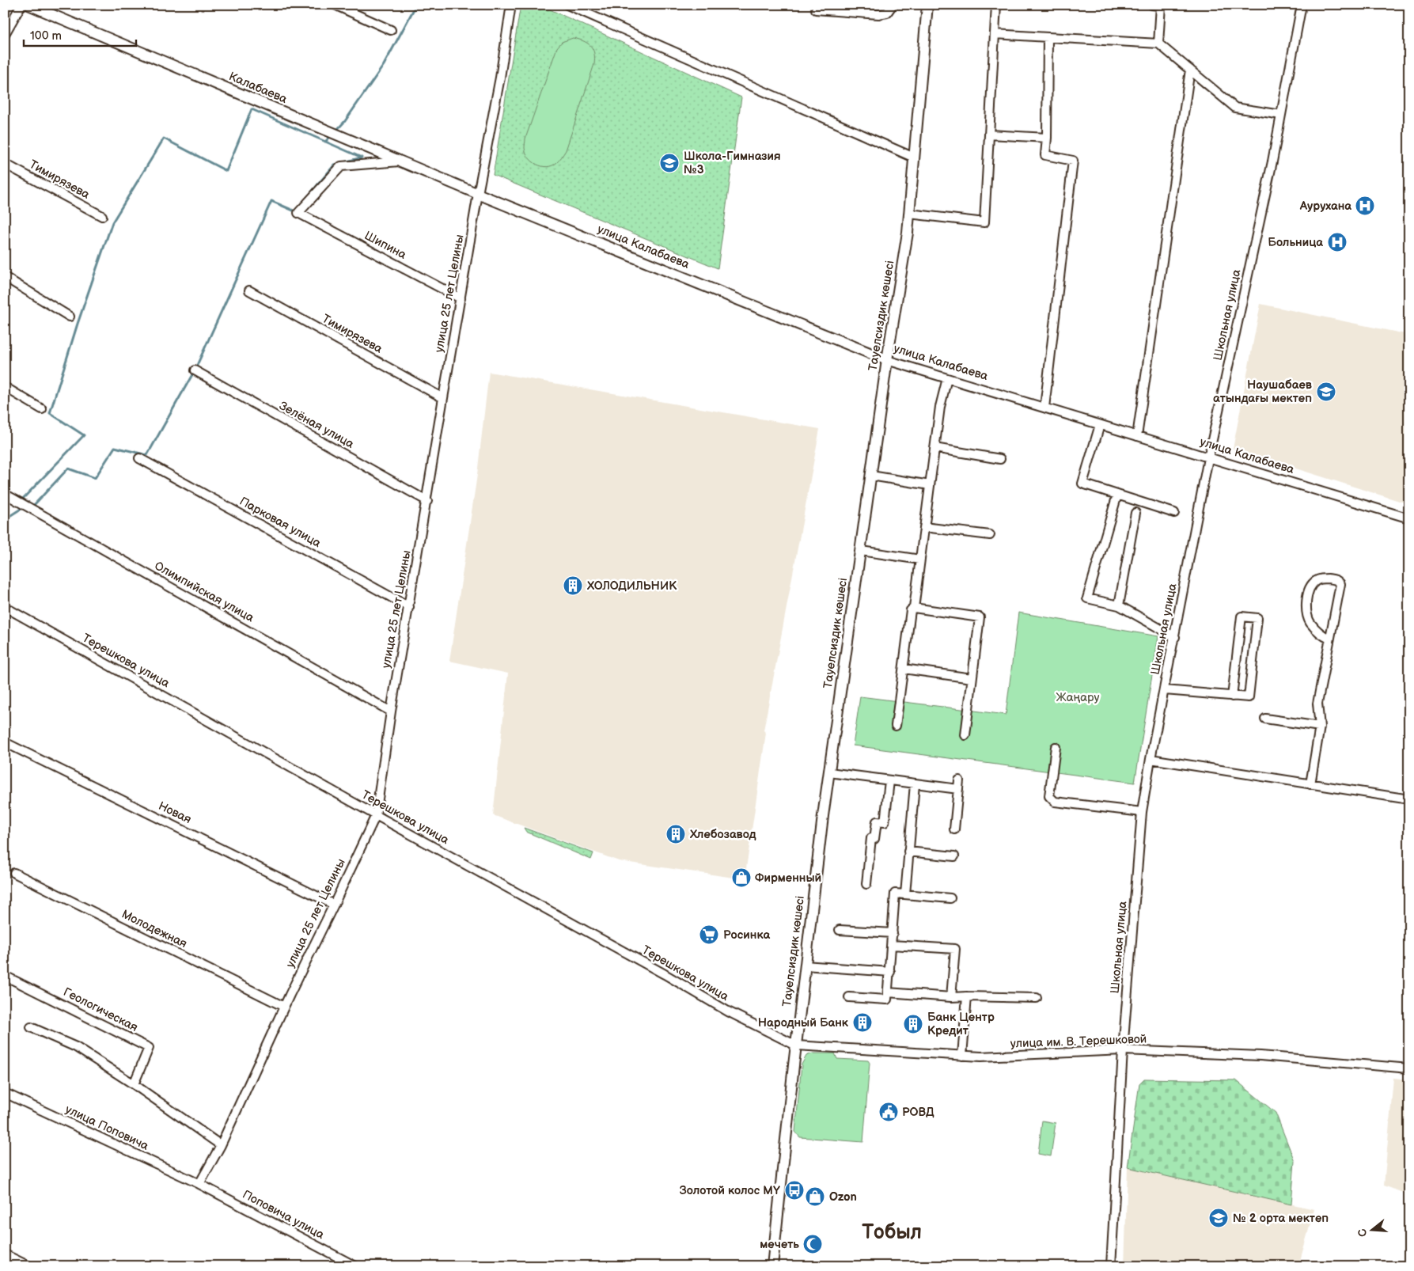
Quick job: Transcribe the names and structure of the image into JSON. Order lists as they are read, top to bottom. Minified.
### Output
{"streets":{"street":["Калабаева","Тимирязева","Шипина","улица Калабаева","улица 25 лет Целины","Школьная улица","Тауелсиздик көшесі","Зелёная улица","Парковая улица","Олимпийская улица","Терешкова улица","Новая","Молодежная","Геологическая","улица им. В. Терешковой","улица Поповича","Поповича улица"]},"crossings":[["Калабаева","Шипина"],["Калабаева","улица Калабаева"],["Калабаева","улица 25 лет Целины"],["Тимирязева","улица 25 лет Целины"],["Шипина","улица 25 лет Целины"],["улица Калабаева","улица 25 лет Целины"],["улица Калабаева","Школьная улица"],["улица Калабаева","Тауелсиздик көшесі"],["улица 25 лет Целины","Зелёная улица"],["улица 25 лет Целины","Парковая улица"],["улица 25 лет Целины","Олимпийская улица"],["улица 25 лет Целины","Терешкова улица"],["улица 25 лет Целины","Новая"],["улица 25 лет Целины","Молодежная"],["улица 25 лет Целины","улица Поповича"],["улица 25 лет Целины","Поповича улица"],["Школьная улица","улица им. В. Терешковой"],["Тауелсиздик көшесі","Терешкова улица"],["Тауелсиздик көшесі","улица им. В. Терешковой"],["Терешкова улица","улица им. В. Терешковой"],["улица Поповича","Поповича улица"]],"districts":["Тобыл"],"parks":["Жаңару"],"places":{"school or university":["Школа-Гимназия №3","Наушабаев атындағы мектеп","№ 2 орта мектеп"],"hospital":["Аурухана","Больница"],"building":["ХОЛОДИЛЬНИК","Хлебозавод","Народный Банк","Банк Центр Кредит"],"shop":["Фирменный","Ozon"],"supermarket":["Росинка"],"public building":["РОВД"],"bus stop":["Золотой колос МҮ"],"mosque":["мечеть"]},"scale_bar":"100 m","north":"left"}
